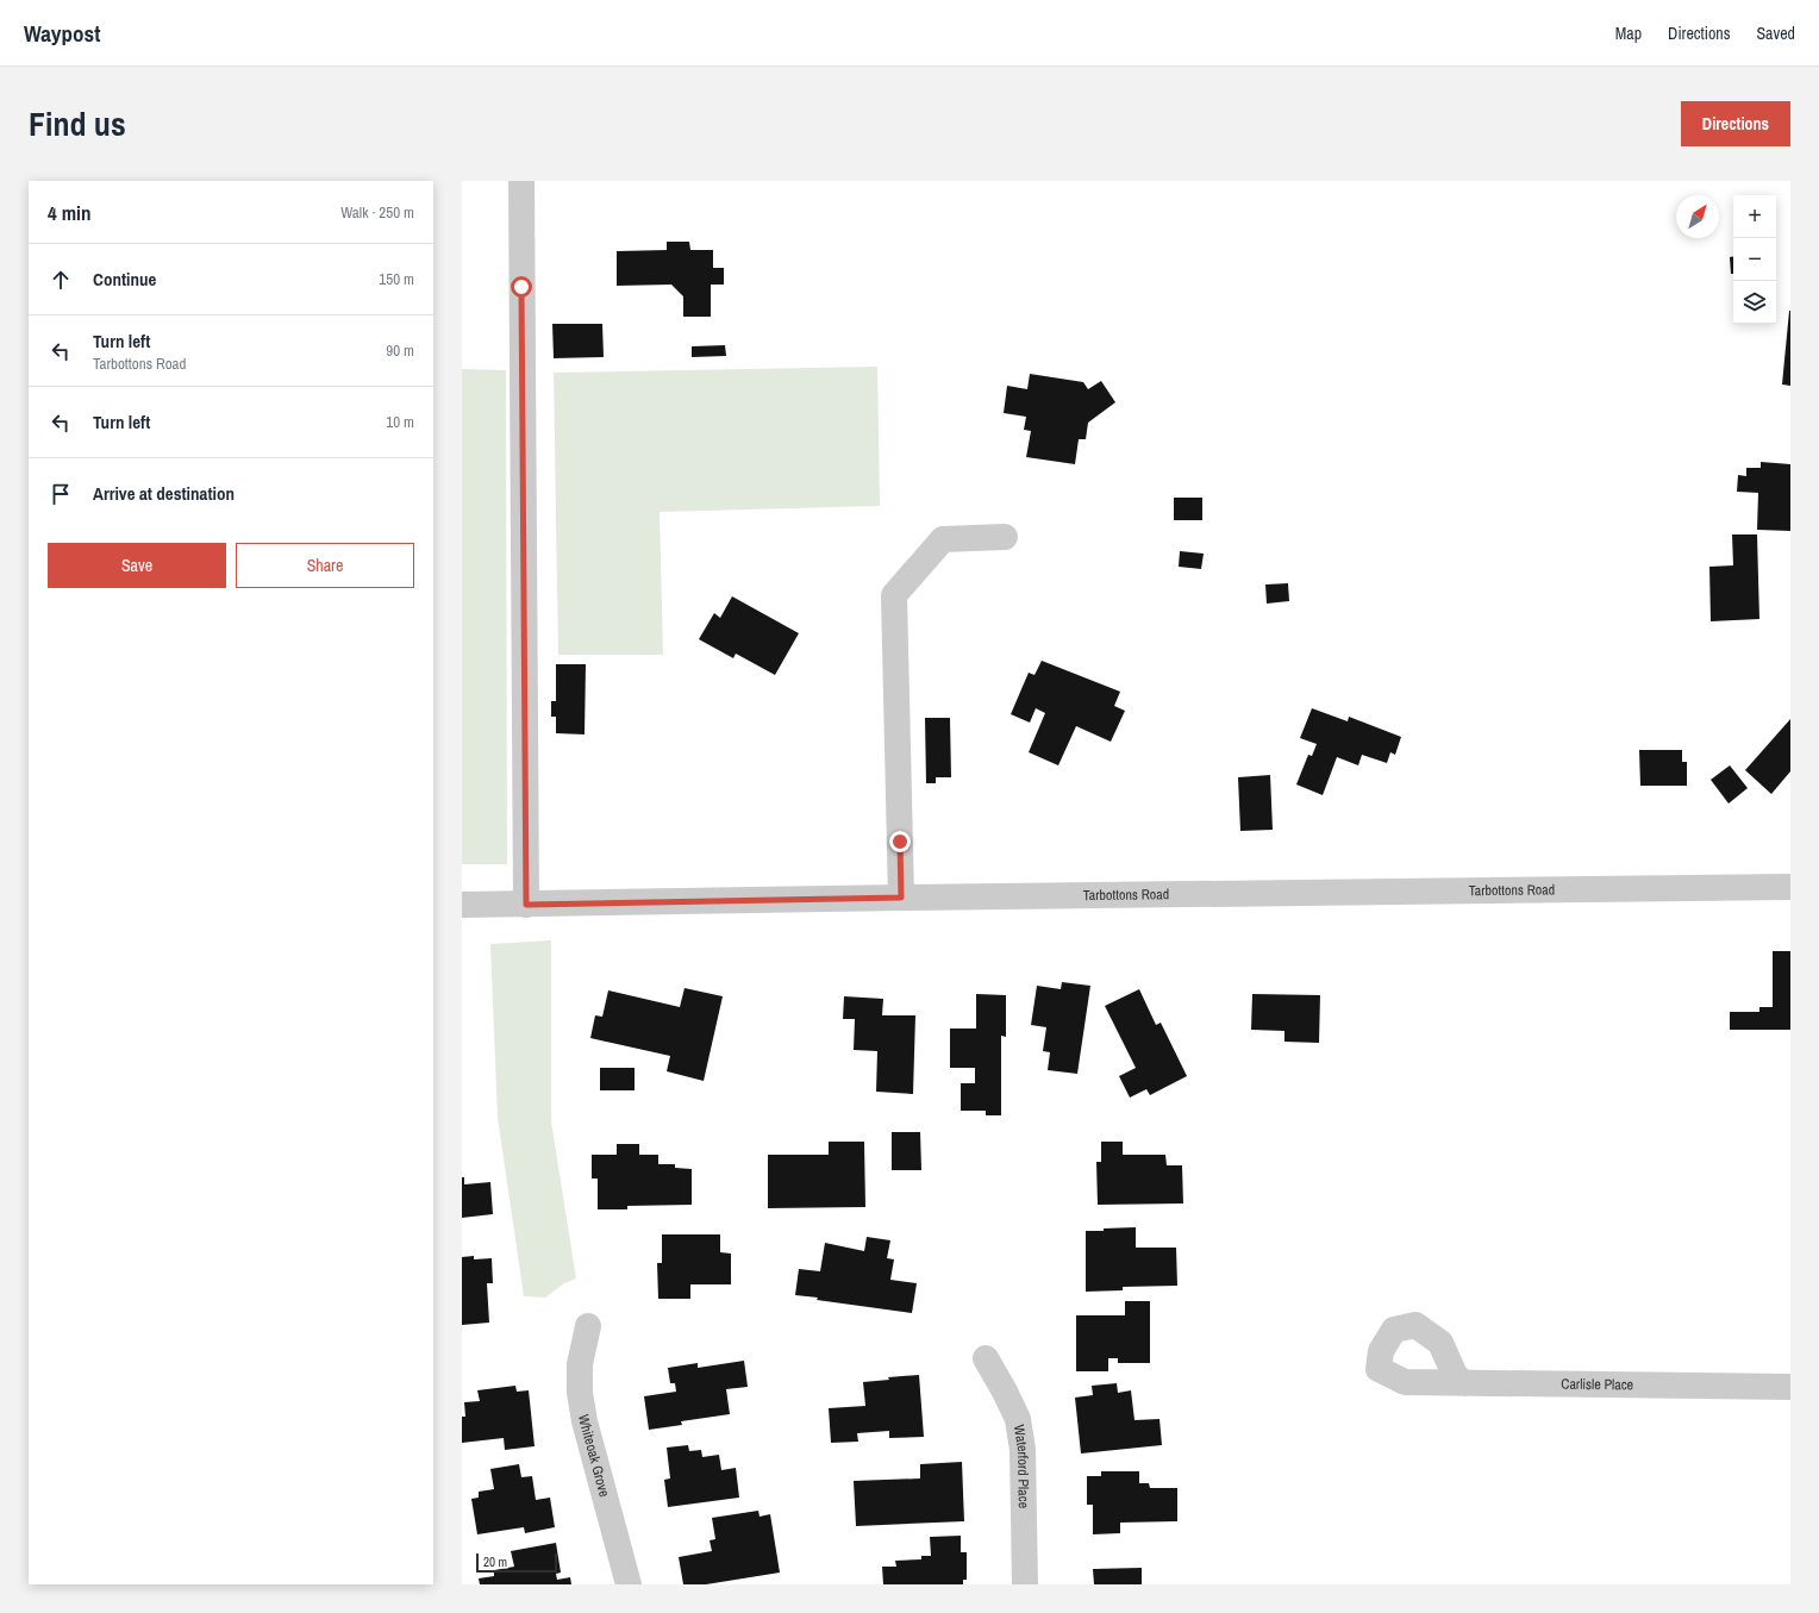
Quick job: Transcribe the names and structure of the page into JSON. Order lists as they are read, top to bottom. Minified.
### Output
{"streets":{"street":["Tarbottons Road","Carlisle Place","Whiteoak Grove","Waterford Place"]},"scale_bar":"20 m","north":"top right","page":{"header":"Waypost","nav":["Map","Directions","Saved"],"title":"Find us","buttons":["Directions",["Save","Share"]],"heading":["4 min","Walk · 250 m"],"map_buttons":["+","−"],"list":[["Continue","150 m"],["Turn left","Tarbottons Road","90 m"],["Turn left","10 m"],"Arrive at destination"],"scale":"20 m"}}
